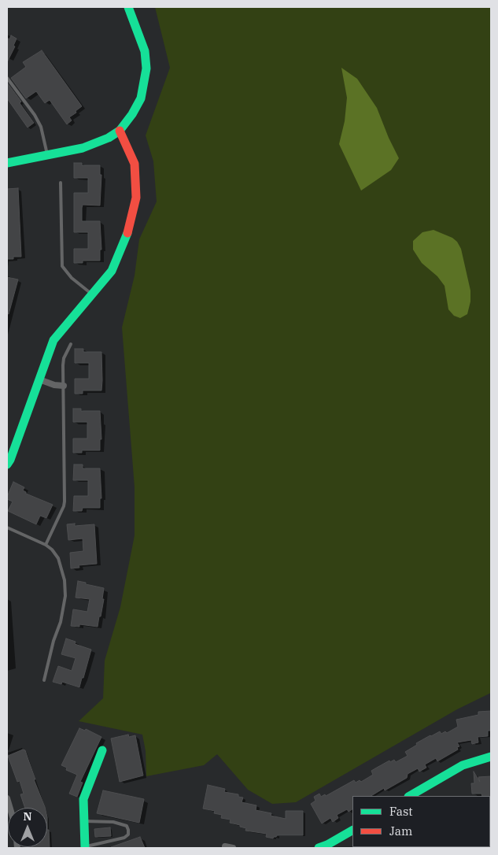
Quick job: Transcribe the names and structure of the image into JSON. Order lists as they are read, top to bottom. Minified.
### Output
{"legend":["Fast","Jam"],"north":"top"}
